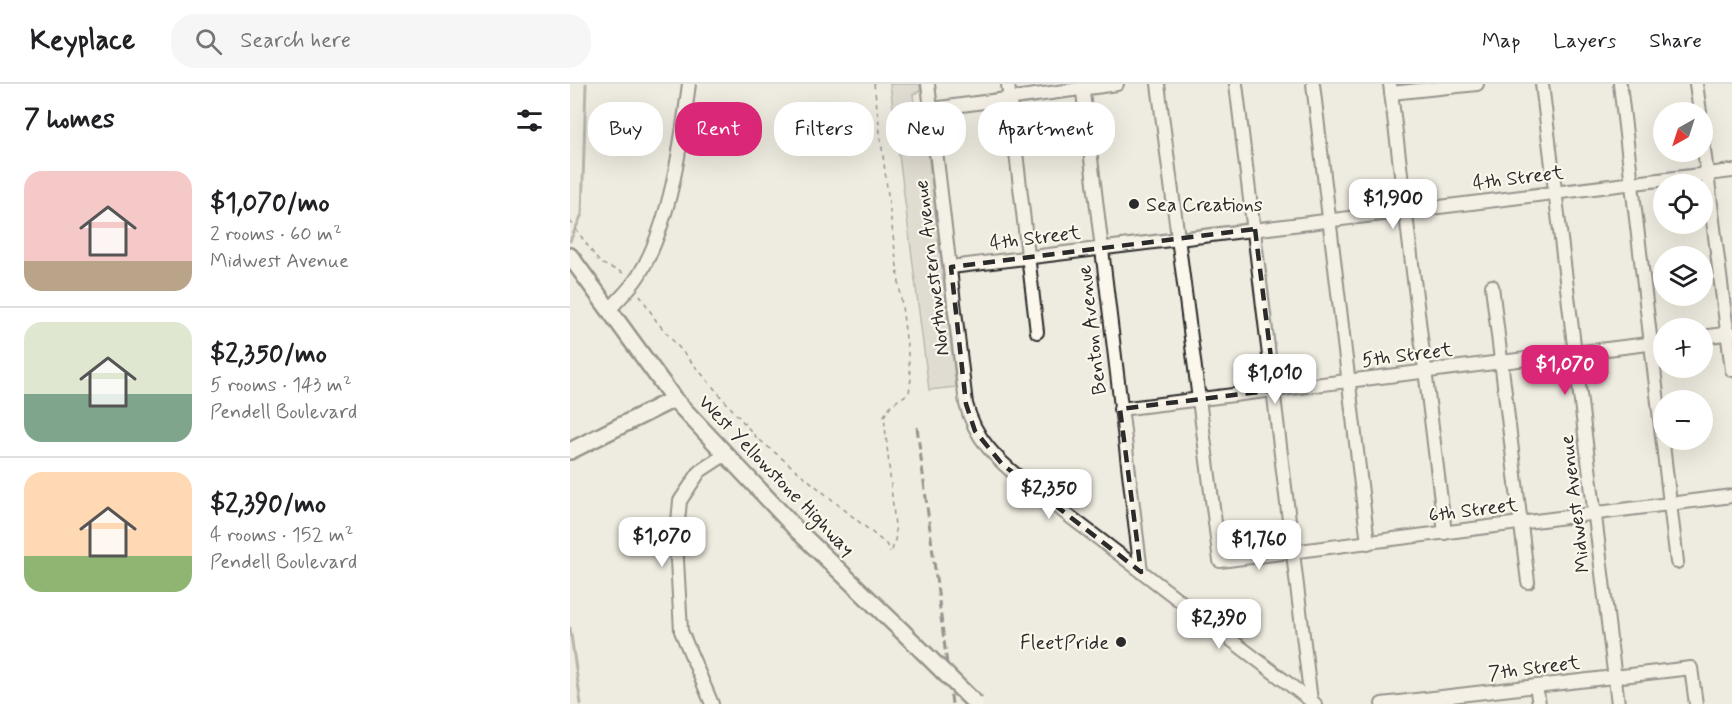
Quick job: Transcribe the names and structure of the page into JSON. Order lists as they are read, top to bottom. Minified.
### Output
{"streets":{"main road":["West Yellowstone Highway"],"street":["4th Street","Northwestern Avenue","Benton Avenue","5th Street","Midwest Avenue","6th Street","7th Street"]},"crossings":[["4th Street","Northwestern Avenue"],["4th Street","Benton Avenue"],["4th Street","Midwest Avenue"],["Northwestern Avenue","Benton Avenue"],["Benton Avenue","5th Street"],["5th Street","Midwest Avenue"],["5th Street","6th Street"],["Midwest Avenue","6th Street"],["Midwest Avenue","7th Street"]],"places":["Sea Creations","FleetPride"],"north":"bottom left","page":{"header":"Keyplace","search":"Search here","nav":["Map","Layers","Share"],"heading":"7 homes","map_buttons":["+","−"],"chip":["Buy","Rent","Filters","New","Apartment"],"list":[{"name":"$1,070/mo","note":"2 rooms · 60 m² · Midwest Avenue"},{"name":"$2,350/mo","note":"5 rooms · 143 m² · Pendell Boulevard"},{"name":"$2,390/mo","note":"4 rooms · 152 m² · Pendell Boulevard"}],"price":["$1,900","$1,070","$1,010","$2,350","$1,070","$1,760","$2,390"]}}
